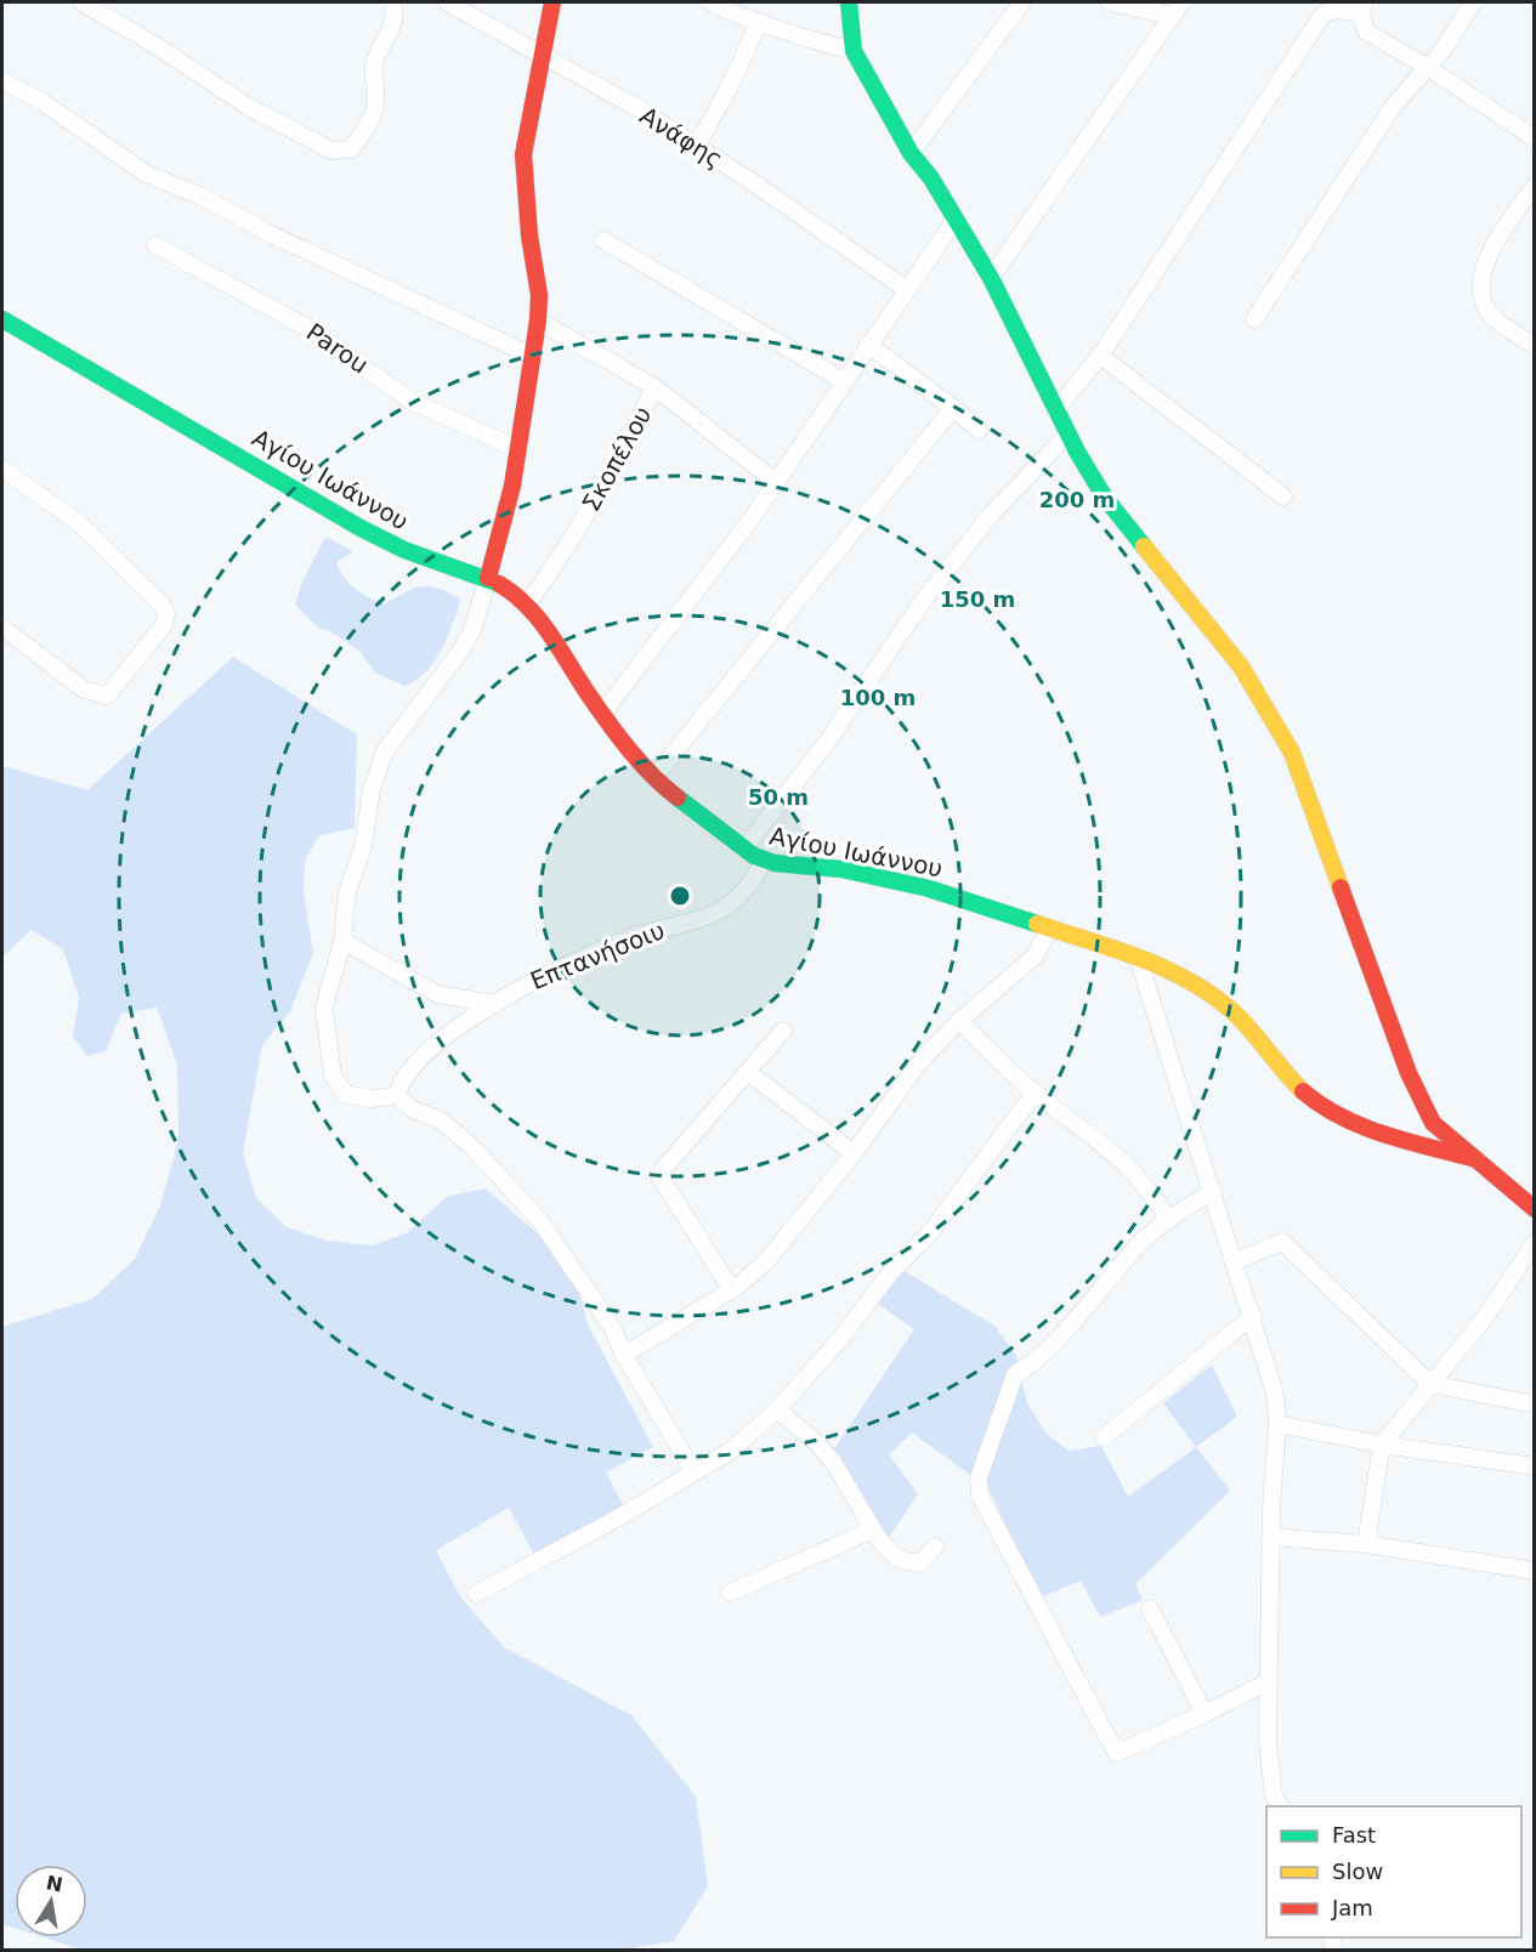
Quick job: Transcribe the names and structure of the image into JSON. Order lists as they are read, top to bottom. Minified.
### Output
{"streets":{"street":["Ανάφης","Parou","Σκοπέλου","Αγίου Ιωάννου","Επτανήσοιυ"]},"crossings":[["Σκοπέλου","Αγίου Ιωάννου"],["Αγίου Ιωάννου","Επτανήσοιυ"]],"legend":["Fast","Slow","Jam"],"north":"top","rings":["200 m","150 m","100 m","50 m"]}
